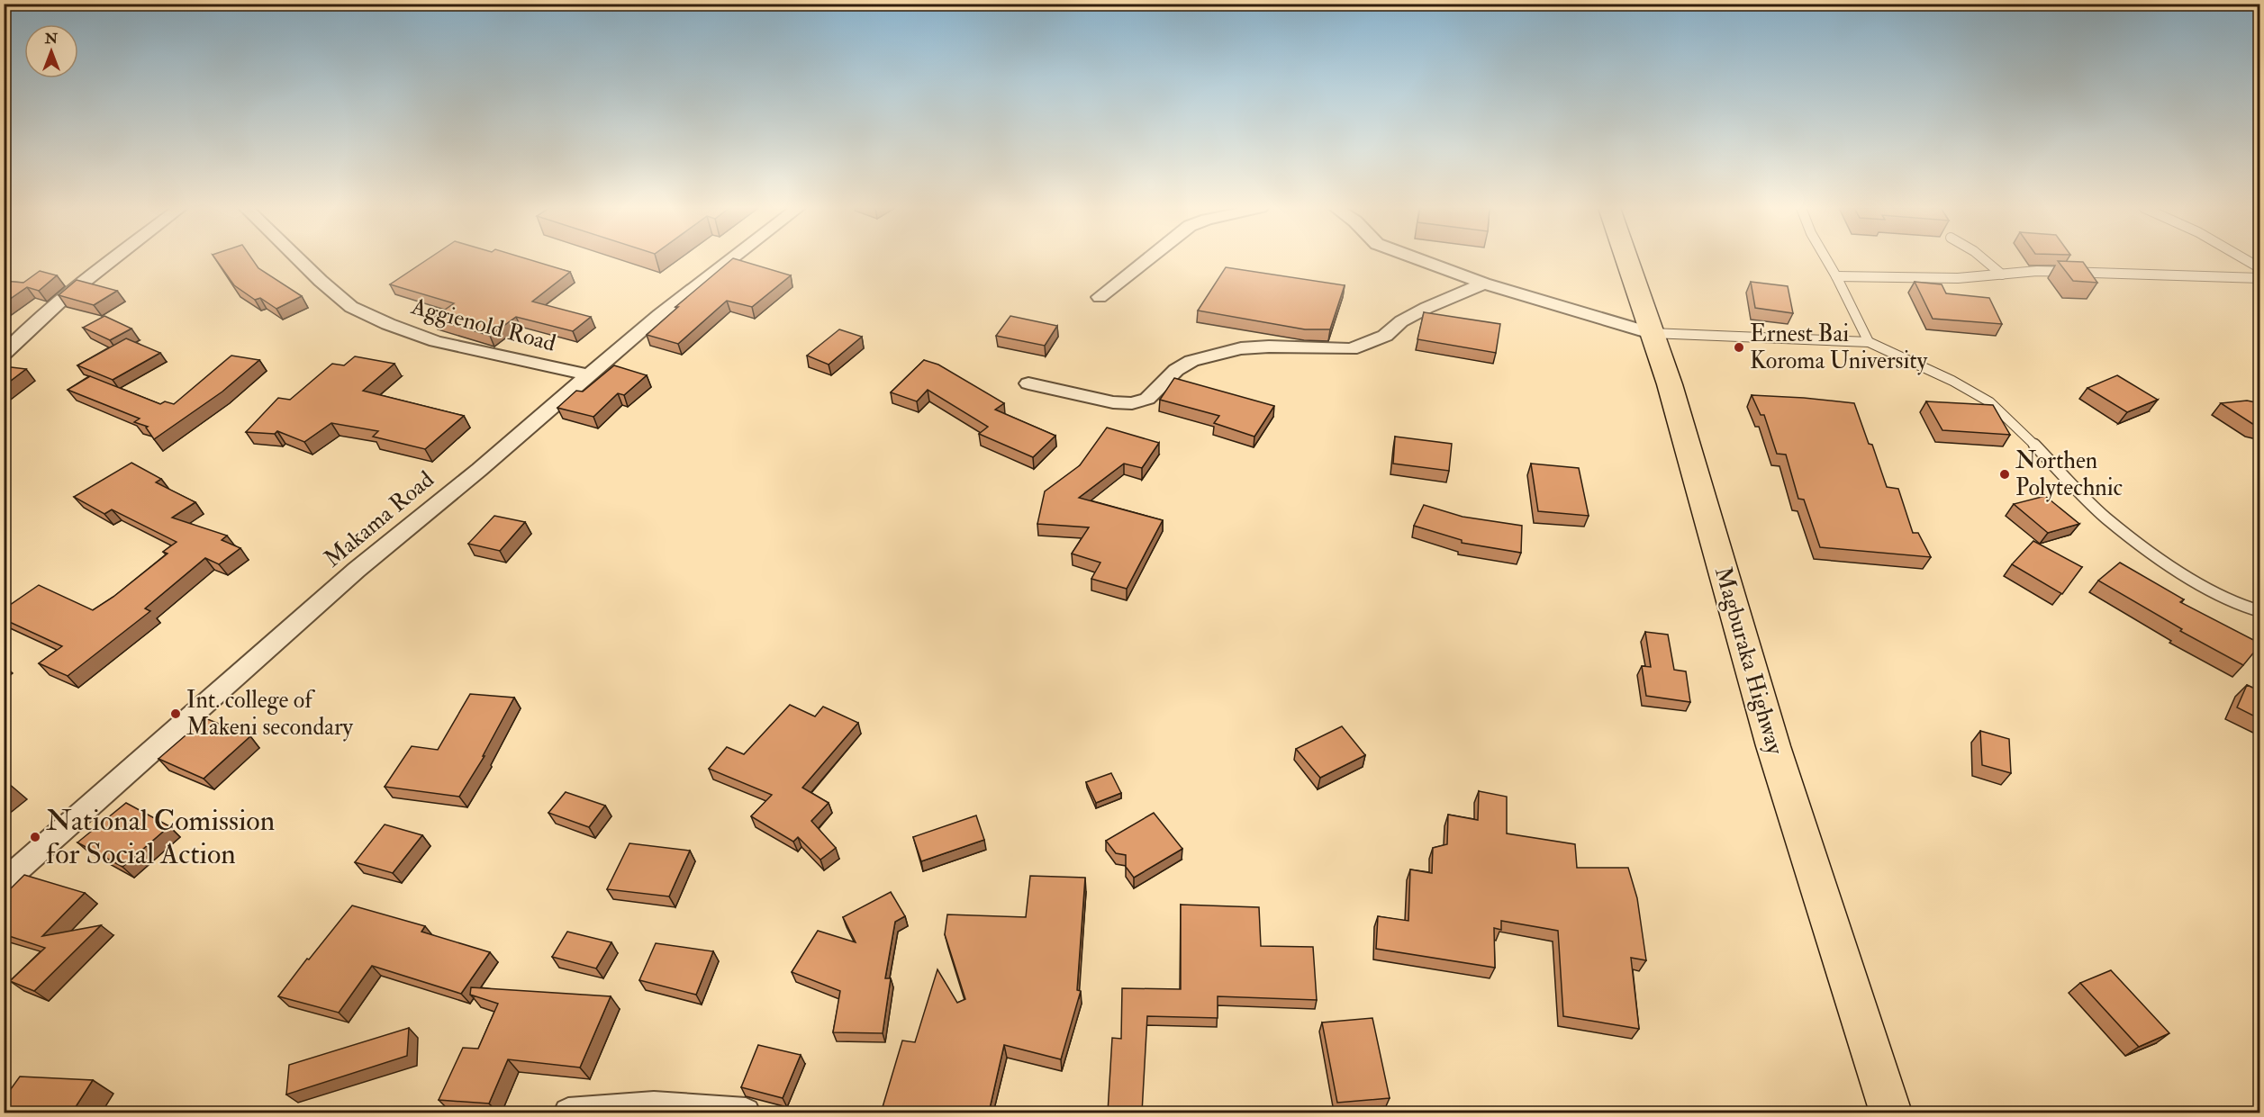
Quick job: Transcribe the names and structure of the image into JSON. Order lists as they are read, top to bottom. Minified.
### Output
{"streets":{"main road":["Magburaka Highway"],"street":["Aggienold Road","Makama Road"]},"crossings":[["Aggienold Road","Makama Road"]],"places":["Ernest Bai Koroma University","Northen Polytechnic","Int. college of Makeni secondary","National Comission for Social Action"],"north":"top"}
